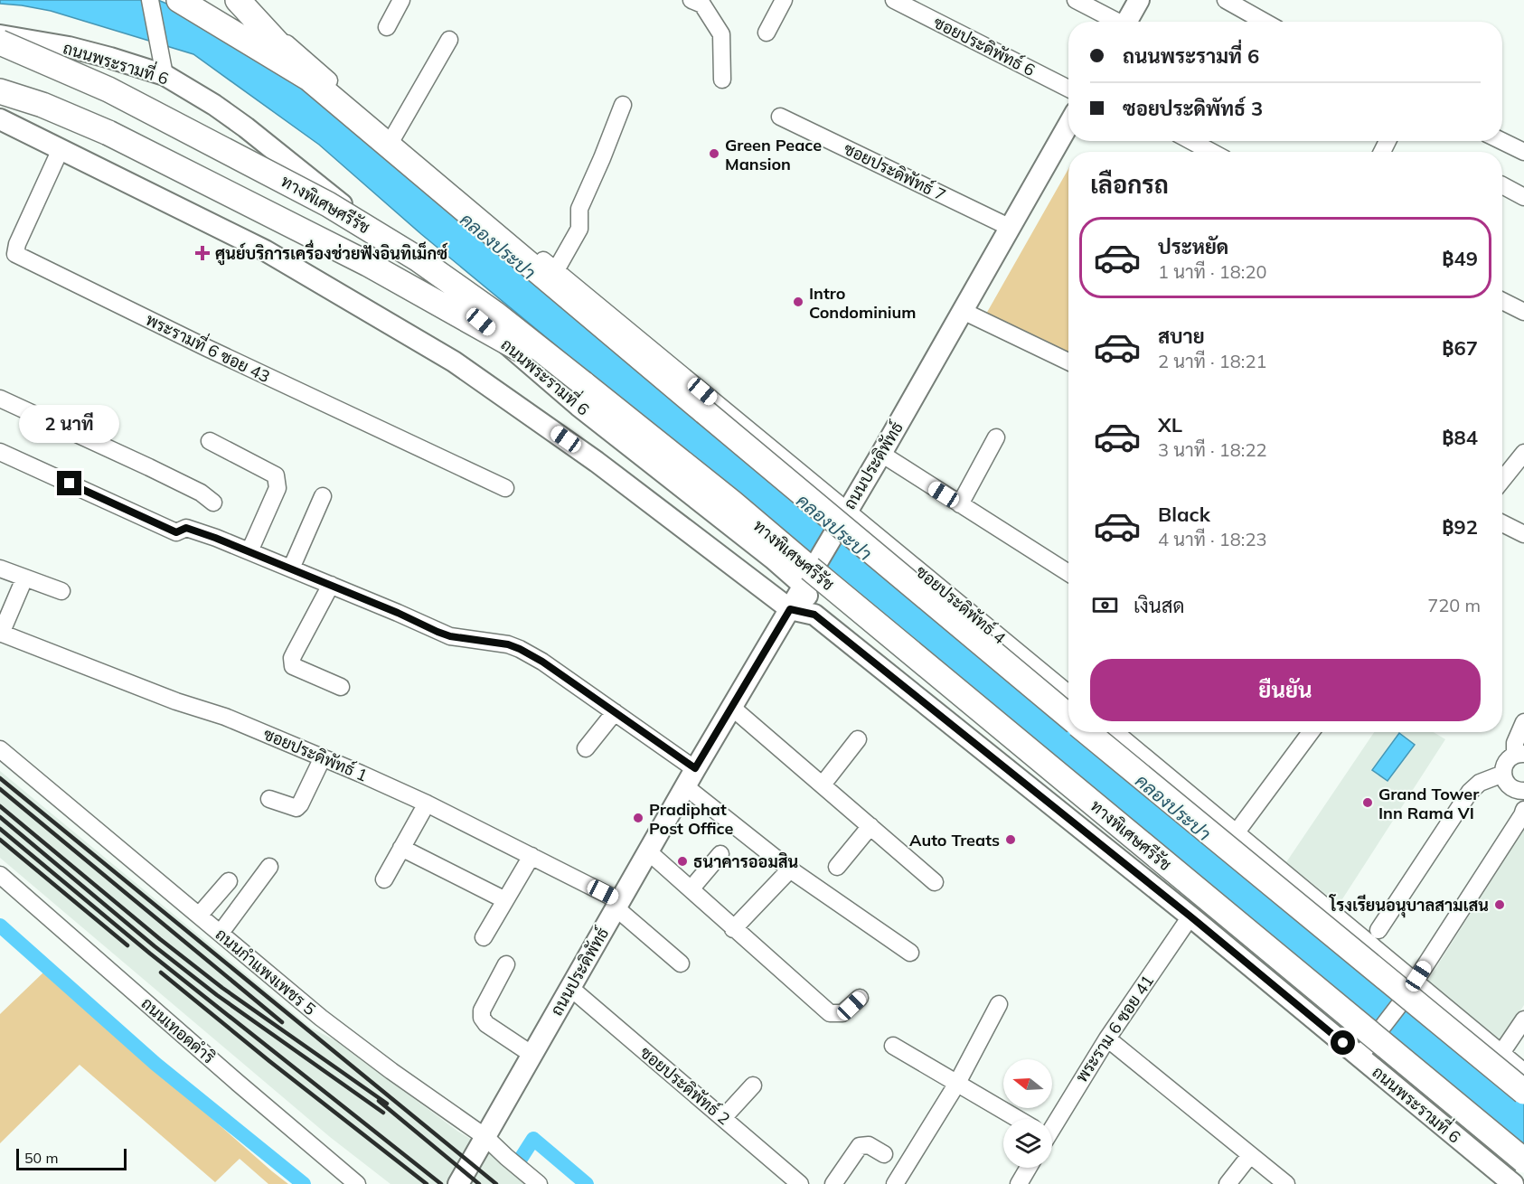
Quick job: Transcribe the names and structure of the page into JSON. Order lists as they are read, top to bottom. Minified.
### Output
{"streets":{"highway":["ทางพิเศษศรีรัช"],"main road":["ถนนพระรามที่ 6","ถนนประดิพัทธ์"],"street":["ซอยประดิพัทธ์ 6","ซอยประดิพัทธ์ 7","พระรามที่ 6 ซอย 43","ซอยประดิพัทธ์ 4","ซอยประดิพัทธ์ 1","ถนนกำแพงเพชร 5","พระราม 6 ซอย 41","ถนนเทอดดำริ","ซอยประดิพัทธ์ 2"]},"crossings":[["ถนนพระรามที่ 6","พระรามที่ 6 ซอย 43"],["ถนนพระรามที่ 6","ถนนประดิพัทธ์"],["ถนนพระรามที่ 6","พระราม 6 ซอย 41"],["ซอยประดิพัทธ์ 7","ถนนประดิพัทธ์"],["ถนนประดิพัทธ์","ซอยประดิพัทธ์ 4"],["ถนนประดิพัทธ์","ซอยประดิพัทธ์ 1"],["ถนนประดิพัทธ์","ถนนกำแพงเพชร 5"],["ถนนประดิพัทธ์","ซอยประดิพัทธ์ 2"]],"water":["คลองประปา"],"places":{"other":["Green Peace Mansion","Intro Condominium","Grand Tower Inn Rama VI","Pradiphat Post Office","Auto Treats","ธนาคารออมสิน","โรงเรียนอนุบาลสามเสน"],"health":["ศูนย์บริการเครื่องช่วยฟังอินทิเม็กซ์"]},"scale_bar":"50 m","north":"left","page":{"banner":["ถนนพระรามที่ 6","ซอยประดิพัทธ์ 3"],"heading":"เลือกรถ","list":[{"name":"ประหยัด","note":"1 นาที · 18:20","value":"฿49"},{"name":"สบาย","note":"2 นาที · 18:21","value":"฿67"},{"name":"XL","note":"3 นาที · 18:22","value":"฿84"},{"name":"Black","note":"4 นาที · 18:23","value":"฿92"}],"bubble":"2 นาที","pay":["เงินสด","720 m"],"buttons":"ยืนยัน","scale":"50 m"}}
